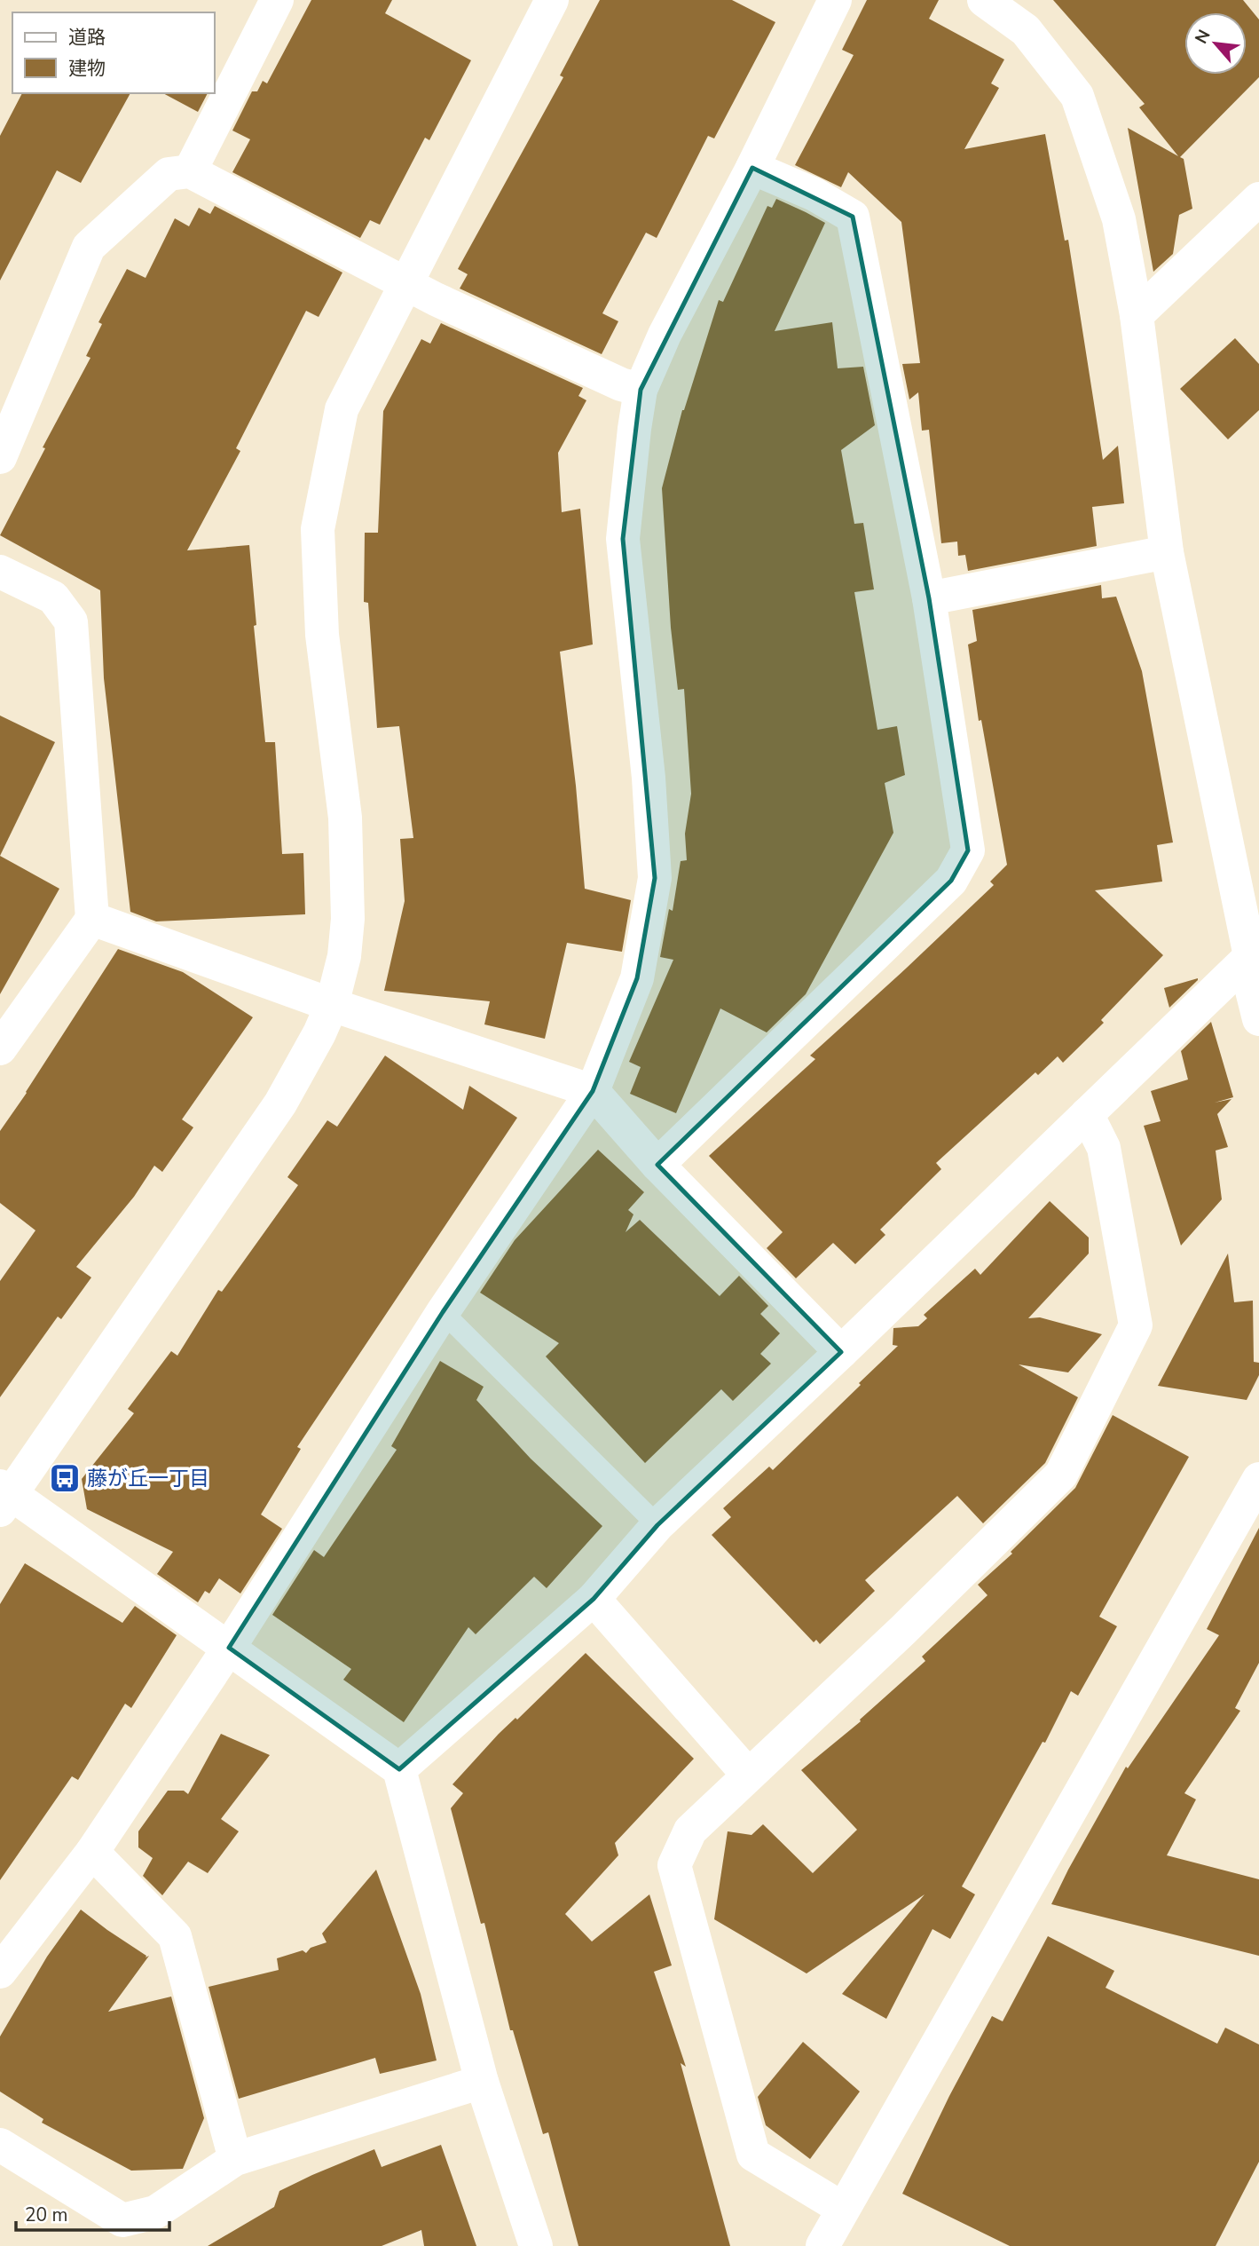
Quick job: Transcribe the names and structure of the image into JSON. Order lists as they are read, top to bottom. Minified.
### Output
{"places":{"bus stop":["藤が丘一丁目"]},"legend":["道路","建物"],"scale_bar":"20 m","north":"top left"}
